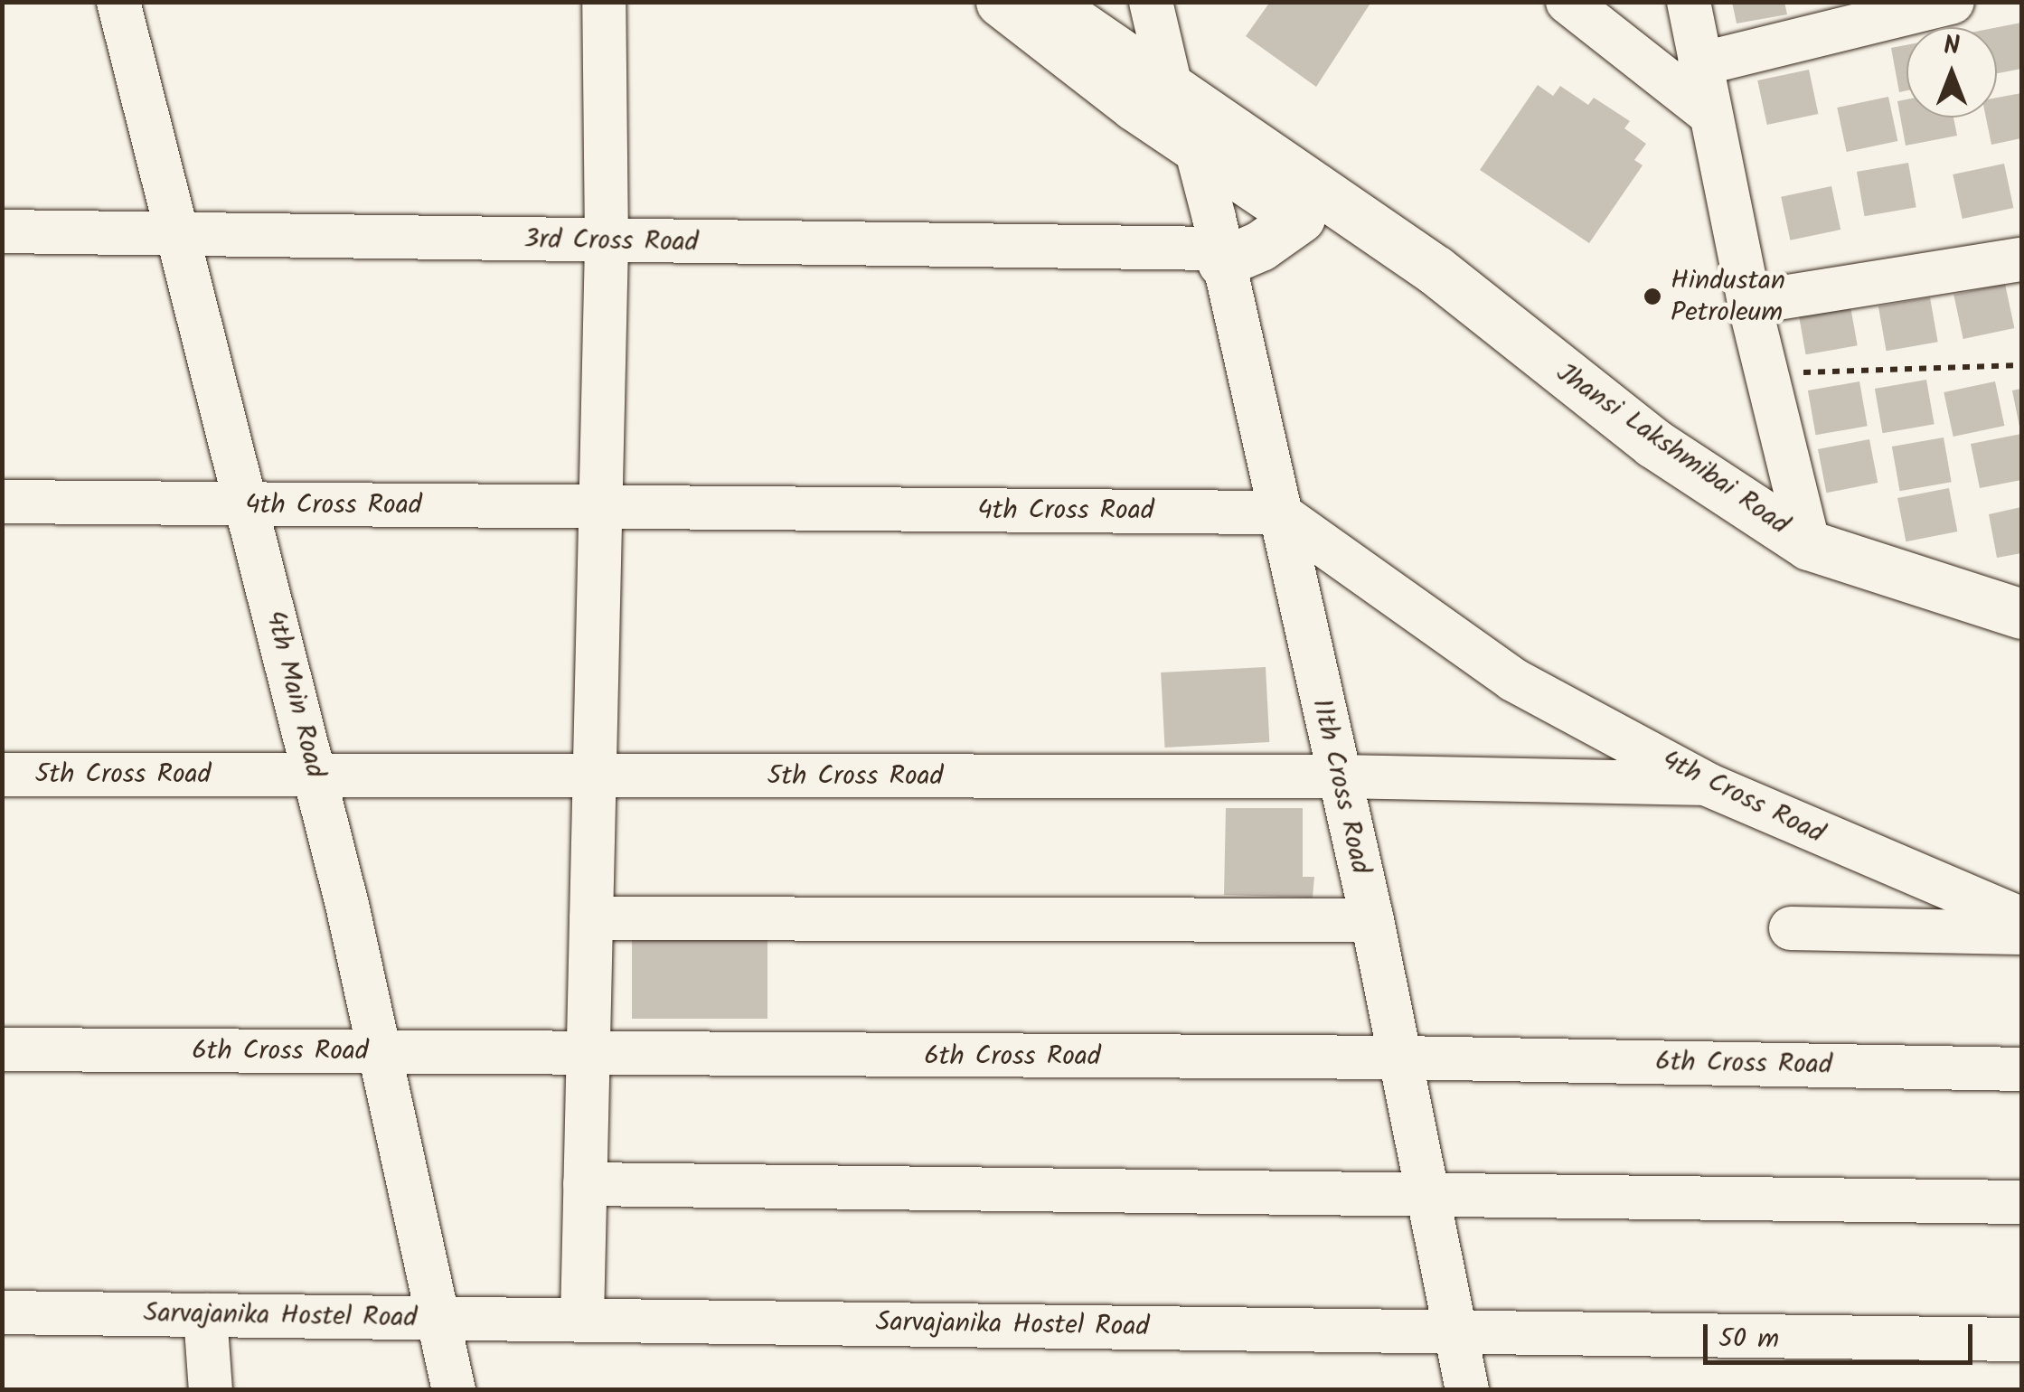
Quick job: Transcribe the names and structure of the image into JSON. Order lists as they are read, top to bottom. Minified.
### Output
{"streets":{"main road":["Jhansi Lakshmibai Road"],"street":["3rd Cross Road","4th Cross Road","4th Main Road","5th Cross Road","11th Cross Road","6th Cross Road","Sarvajanika Hostel Road"]},"crossings":[["3rd Cross Road","4th Main Road"],["3rd Cross Road","11th Cross Road"],["Jhansi Lakshmibai Road","11th Cross Road"],["4th Cross Road","4th Main Road"],["4th Cross Road","5th Cross Road"],["4th Cross Road","11th Cross Road"],["4th Main Road","5th Cross Road"],["4th Main Road","6th Cross Road"],["4th Main Road","Sarvajanika Hostel Road"],["5th Cross Road","11th Cross Road"],["11th Cross Road","6th Cross Road"],["11th Cross Road","Sarvajanika Hostel Road"]],"places":["Hindustan Petroleum"],"scale_bar":"50 m","north":"top"}
